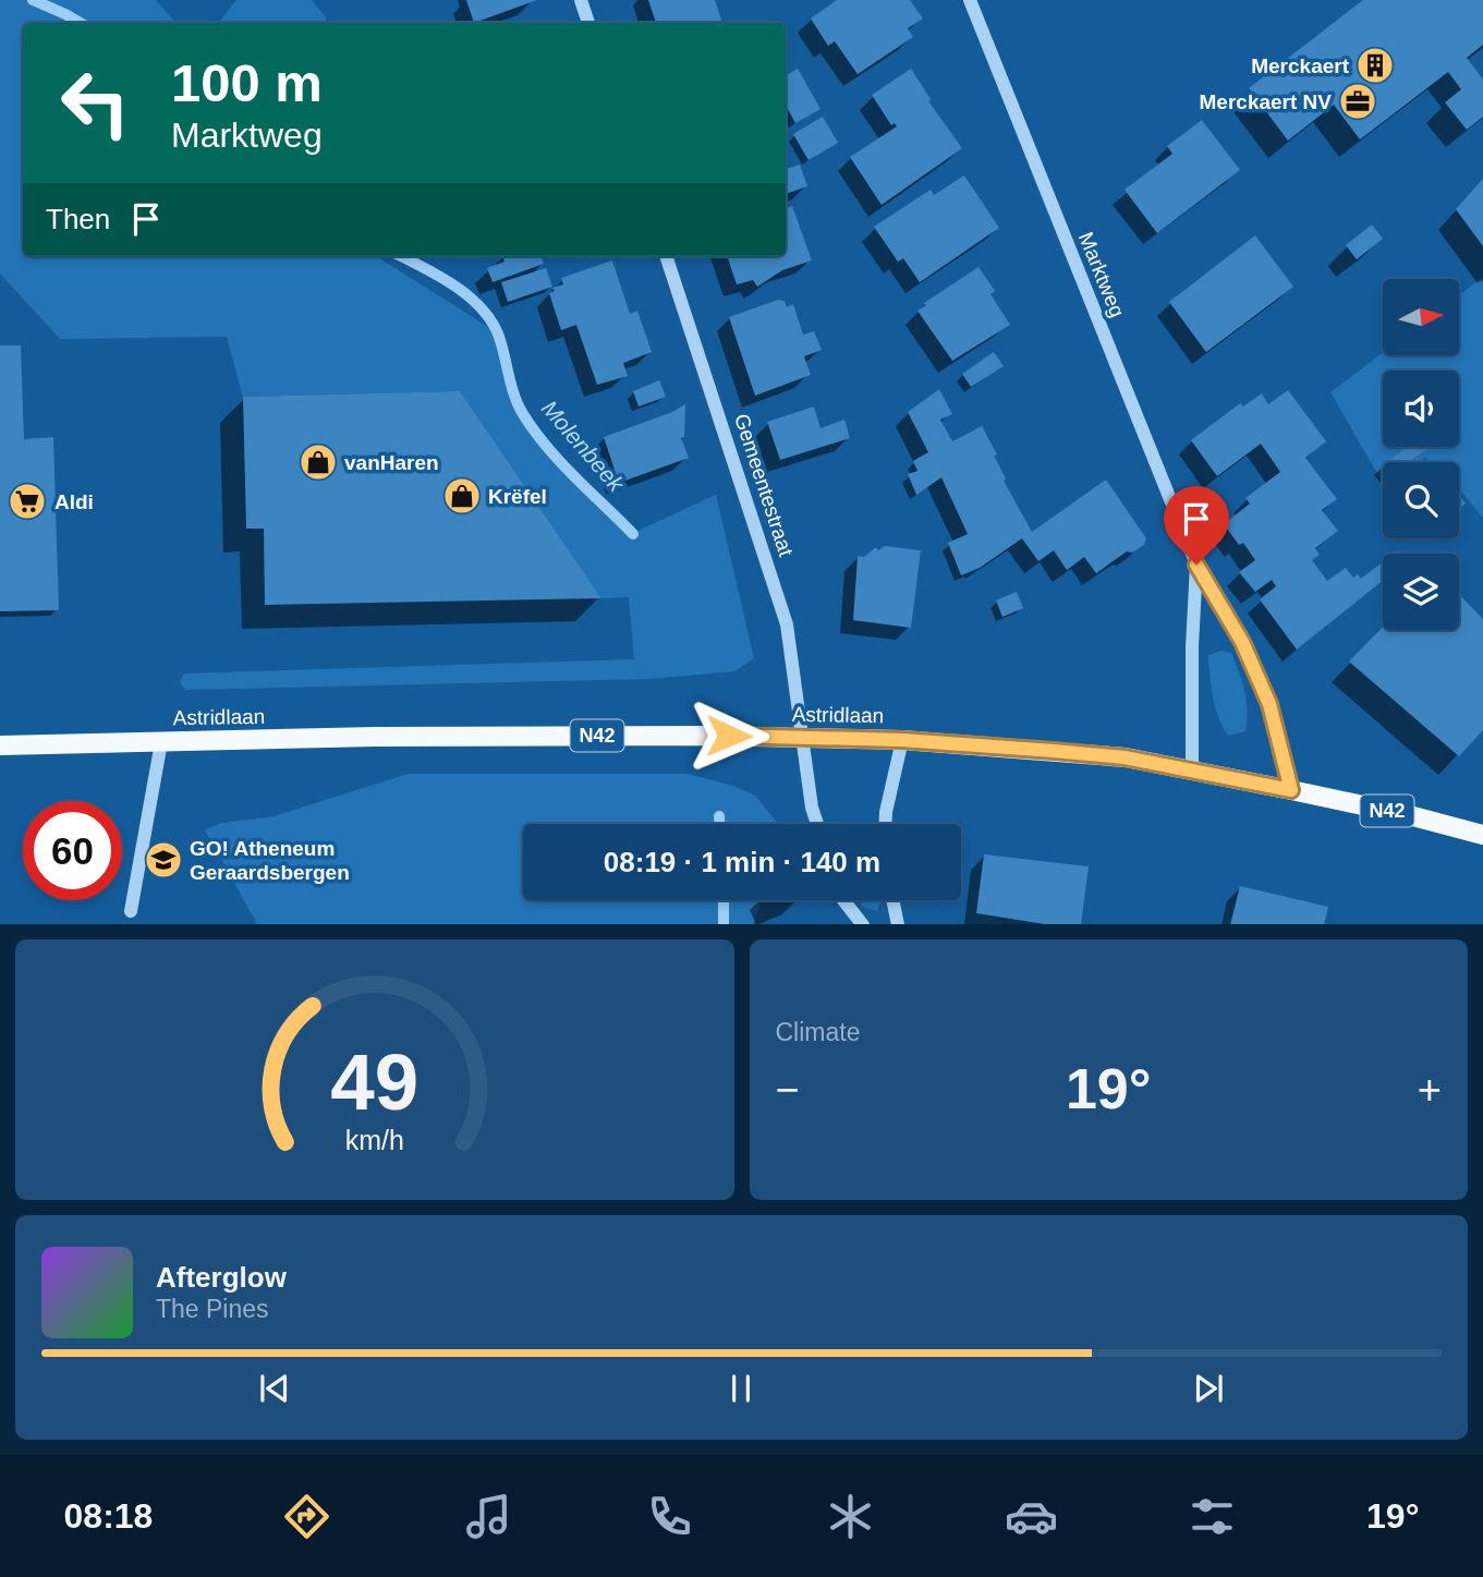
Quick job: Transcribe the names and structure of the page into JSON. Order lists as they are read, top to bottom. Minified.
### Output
{"streets":{"main road":["Astridlaan","N42"],"street":["Marktweg","Gemeentestraat"]},"crossings":[["Marktweg","Astridlaan"],["Gemeentestraat","Astridlaan"]],"water":["Molenbeek"],"places":{"building":["Merckaert"],"office":["Merckaert NV"],"shop":["vanHaren","Krëfel"],"supermarket":["Aldi"],"school or university":["GO! Atheneum Geraardsbergen"]},"north":"right","page":{"turn":["100 m","Marktweg"],"then":"Then","limit":"60","trip":"08:19 · 1 min · 140 m","tile":"Climate","heat":["−","19°","+"],"song":["Afterglow","The Pines"],"tabs":["08:18","19°"],"gauge":["49","km/h"]}}
